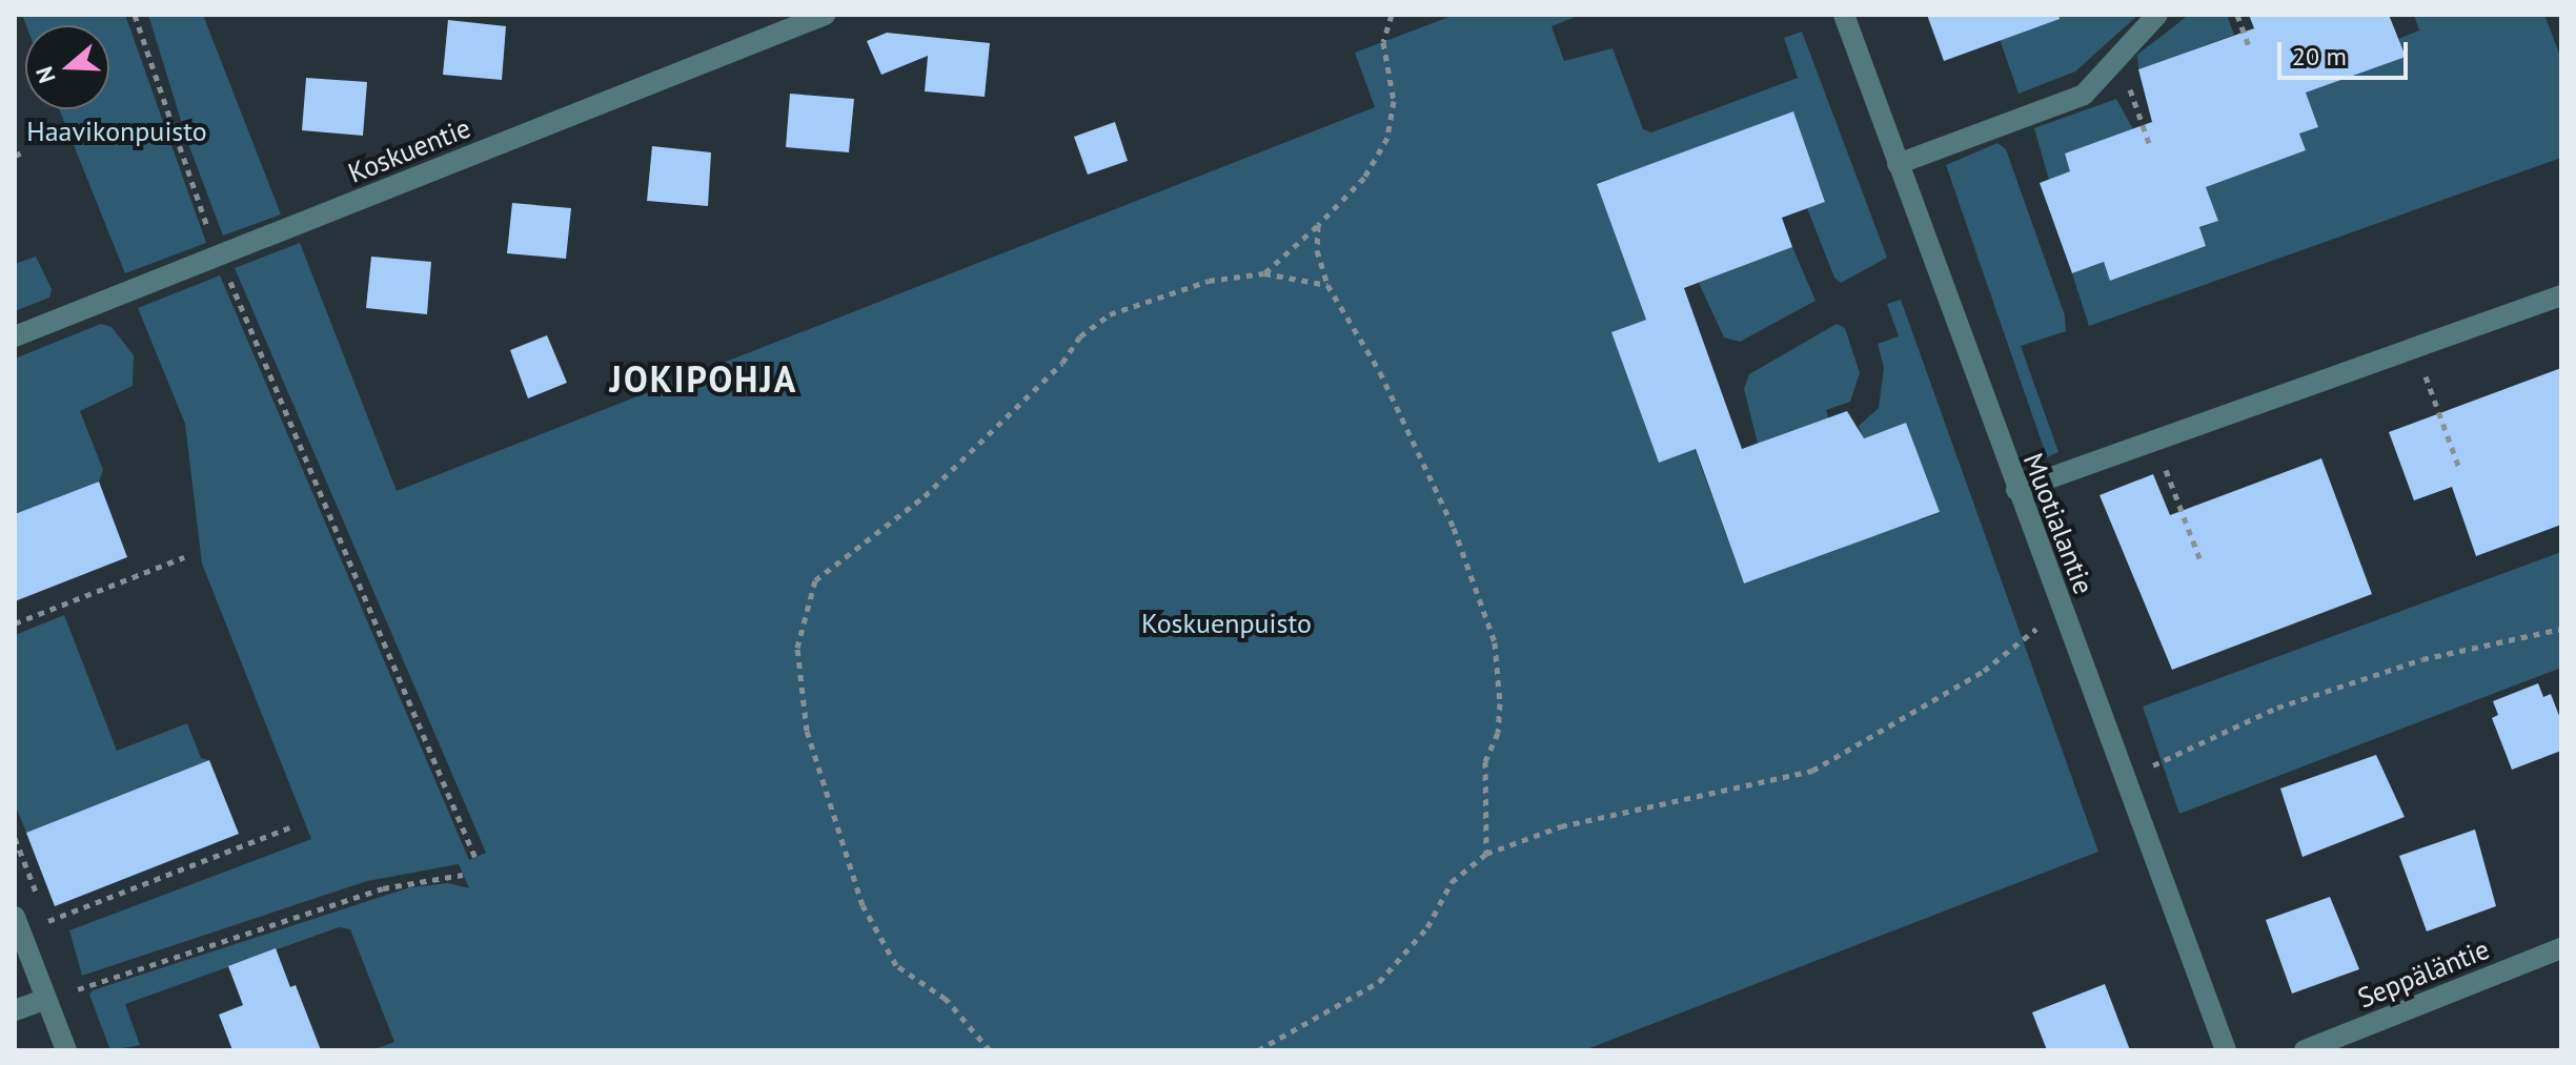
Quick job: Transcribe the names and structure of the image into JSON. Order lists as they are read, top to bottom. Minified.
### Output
{"streets":{"street":["Koskuentie","Muotialantie","Seppäläntie"]},"districts":["JOKIPOHJA"],"parks":["Haavikonpuisto","Koskuenpuisto"],"scale_bar":"20 m","north":"left"}
